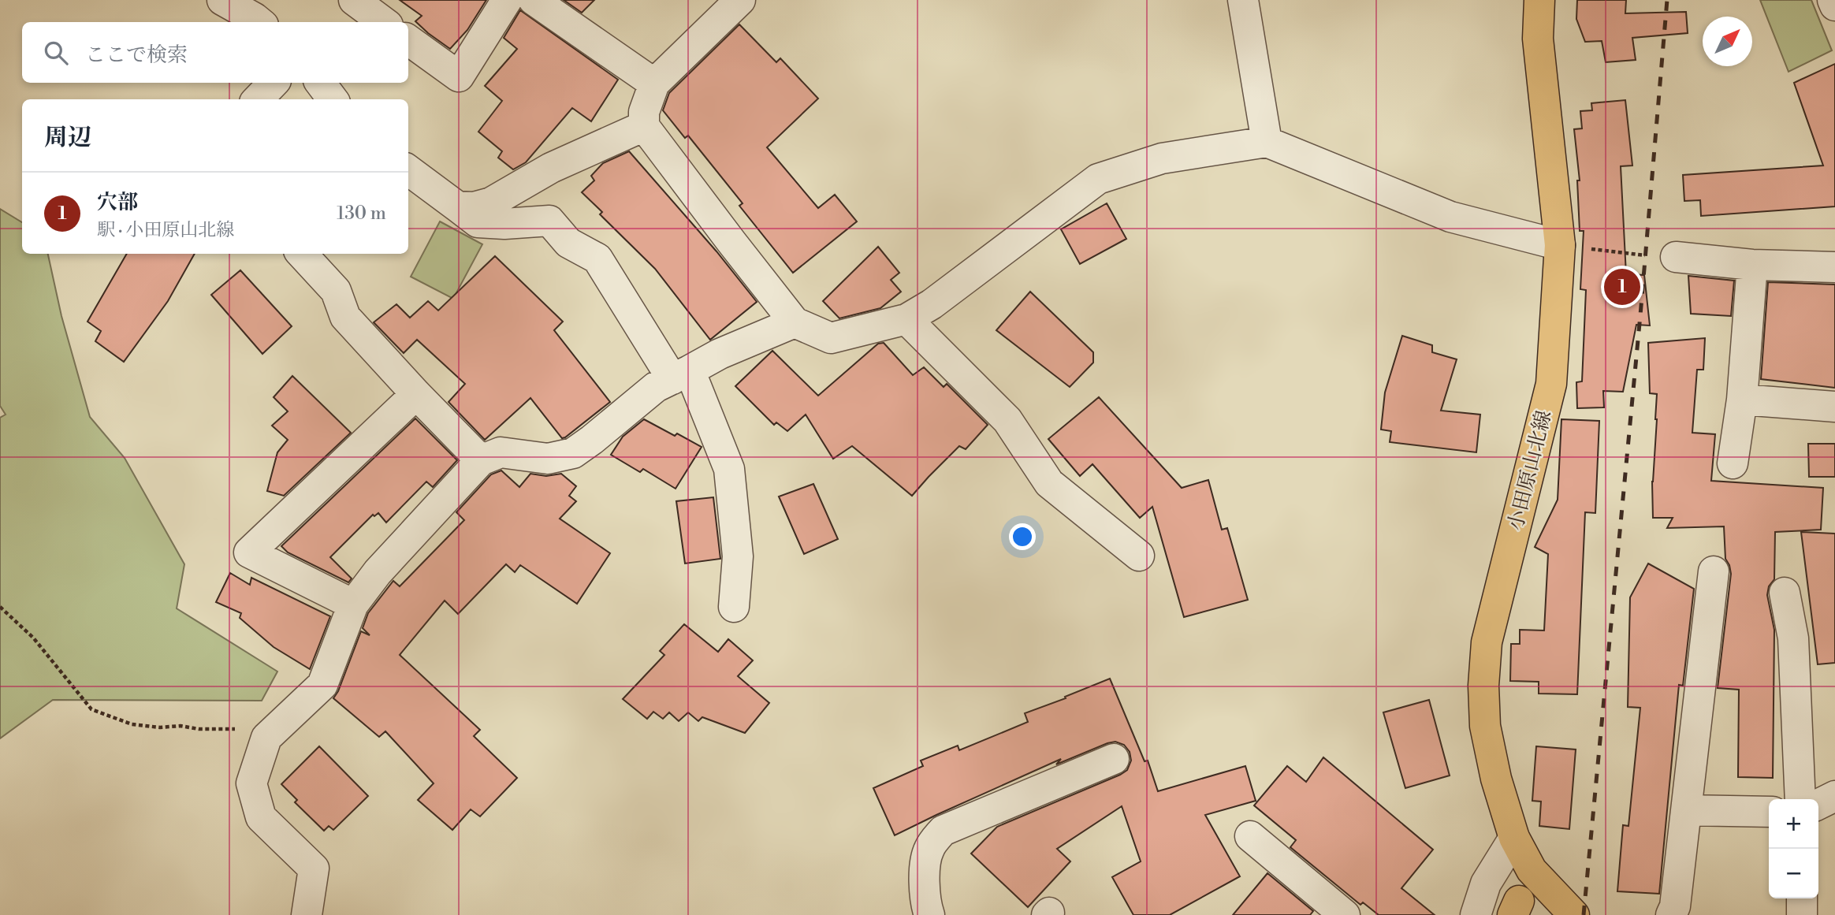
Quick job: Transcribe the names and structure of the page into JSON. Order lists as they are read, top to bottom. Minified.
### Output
{"streets":{"main road":["小田原山北線"]},"north":"top right","page":{"search":"ここで検索","heading":"周辺","list":[{"mark":"1","name":"穴部","note":"駅 · 小田原山北線","value":"130 m"}],"pins":"1","map_buttons":["+","−"]}}
